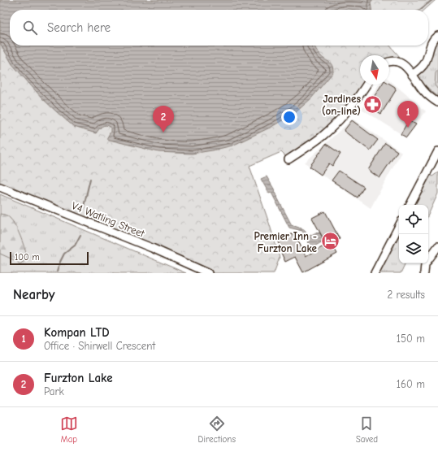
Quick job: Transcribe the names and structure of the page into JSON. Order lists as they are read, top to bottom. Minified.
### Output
{"streets":{"street":["V4 Watling Street"]},"places":{"pharmacy":["Jardines (on-line)"],"hotel":["Premier Inn - Furzton Lake"]},"scale_bar":"100 m","north":"bottom","page":{"search":"Search here","pins":["1","2"],"scale":"100 m","heading":["Nearby","2 results"],"list":[{"mark":"1","name":"Kompan LTD","note":"Office · Shirwell Crescent","value":"150 m"},{"mark":"2","name":"Furzton Lake","note":"Park","value":"160 m"}],"nav":["Map","Directions","Saved"]}}
